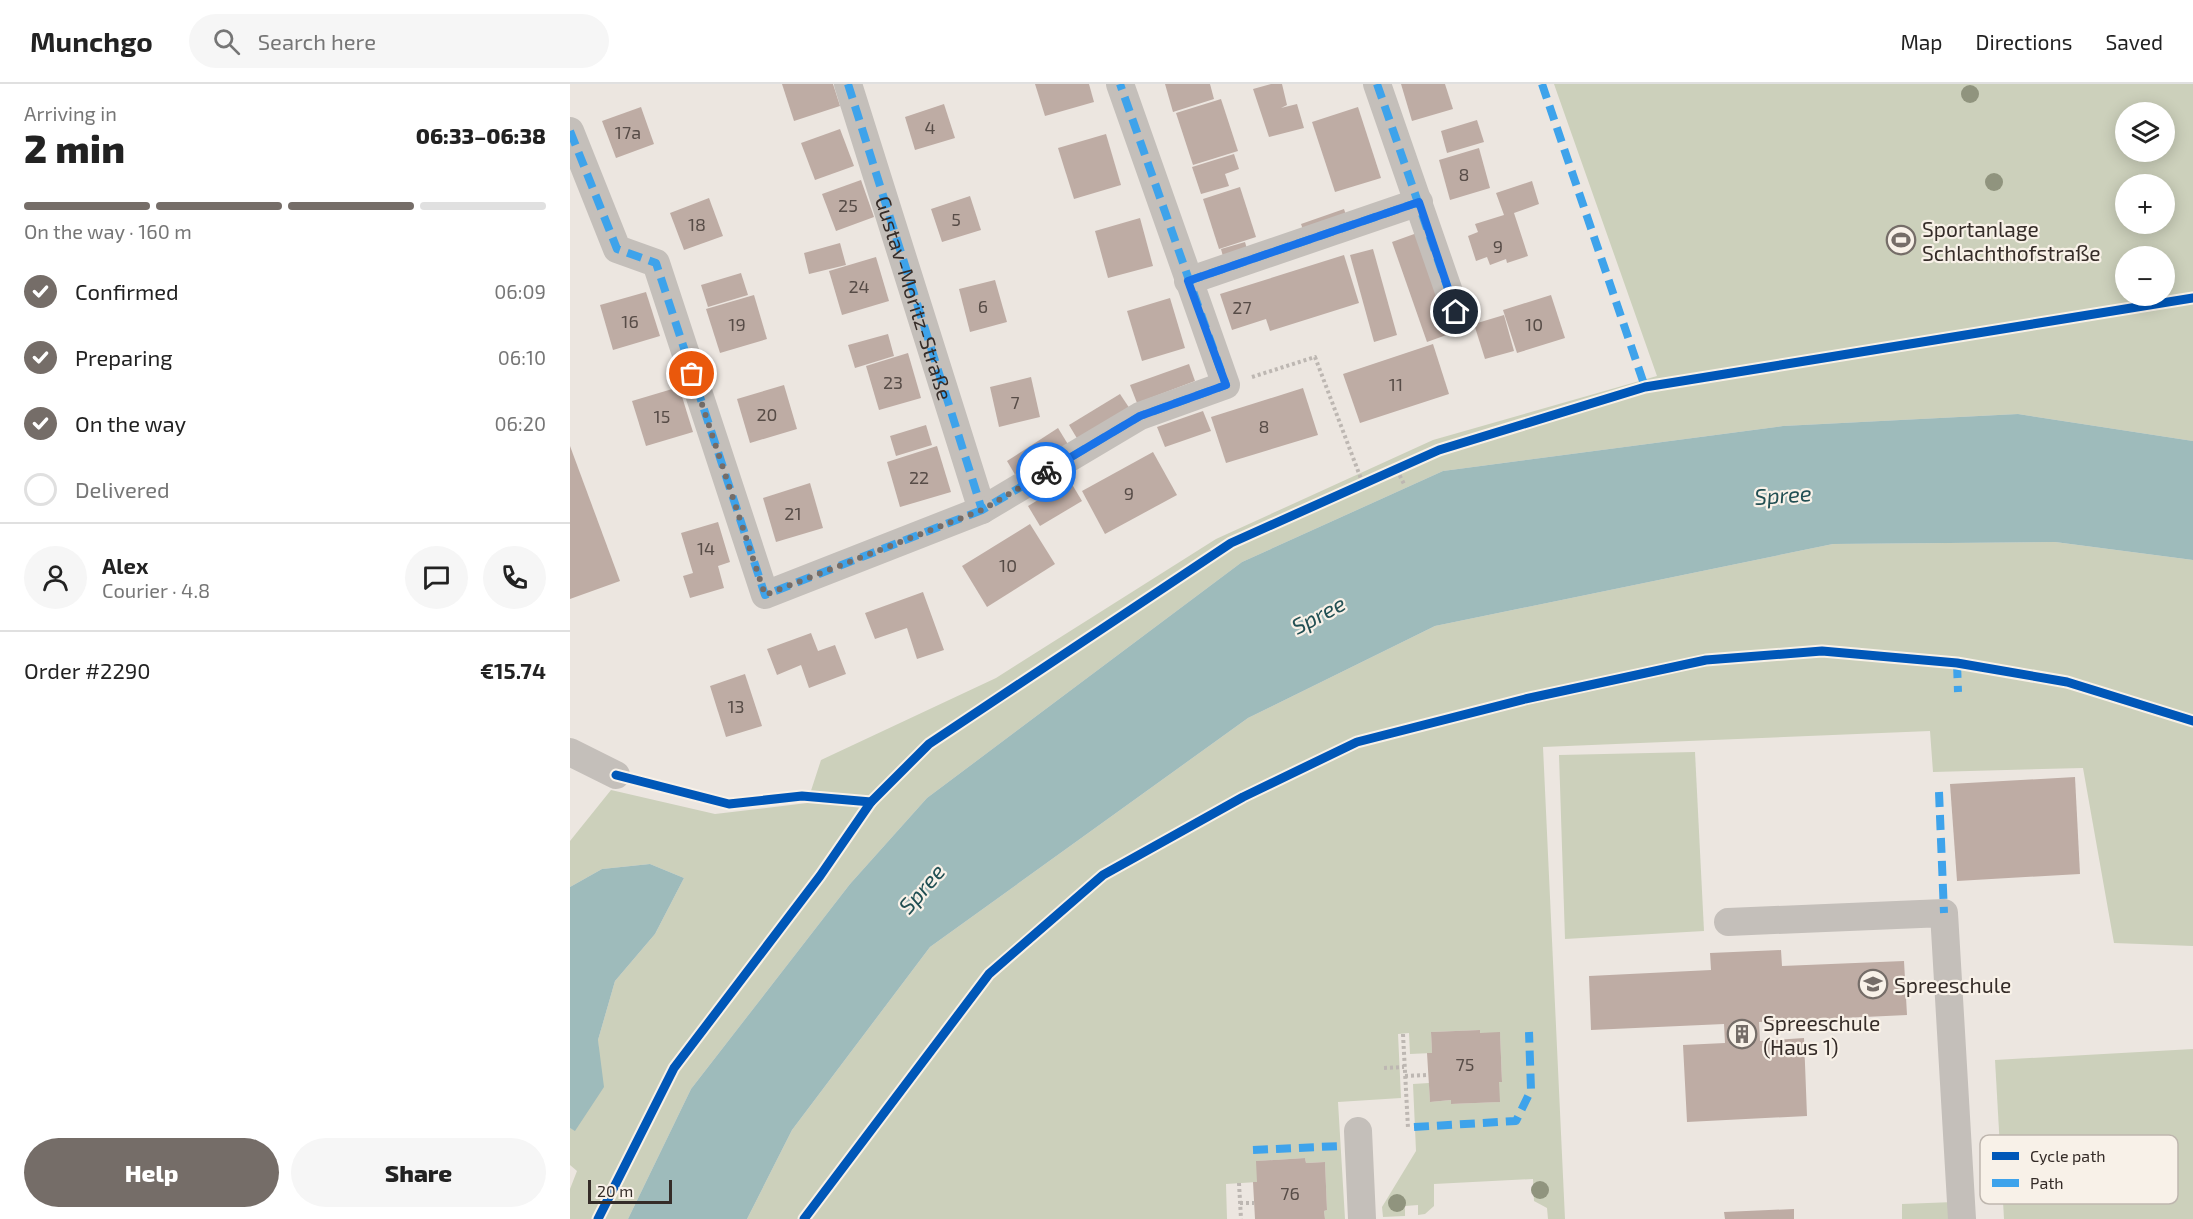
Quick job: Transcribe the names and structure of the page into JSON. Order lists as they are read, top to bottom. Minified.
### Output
{"streets":{"street":["Gustav-Moritz-Straße"]},"water":["Spree"],"places":{"sports":["Sportanlage Schlachthofstraße"],"school or university":["Spreeschule"],"building":["Spreeschule (Haus 1)"]},"house_numbers":["4","17a","8","25","5","18","9","24","6","27","16","19","10","23","11","7","20","15","8","22","9","21","14","10","13","75","76"],"legend":["Cycle path","Path"],"scale_bar":"20 m","page":{"header":"Munchgo","search":"Search here","nav":["Map","Directions","Saved"],"heading":["2 min","Arriving in","06:33–06:38"],"panel":["Alex","Courier · 4.8","Order #2290","€15.74"],"map_buttons":["+","−"],"bar":"On the way · 160 m","list":[["Confirmed","06:09"],["Preparing","06:10"],["On the way","06:20"],"Delivered"],"buttons":["Help","Share"],"scale":"20 m"}}
